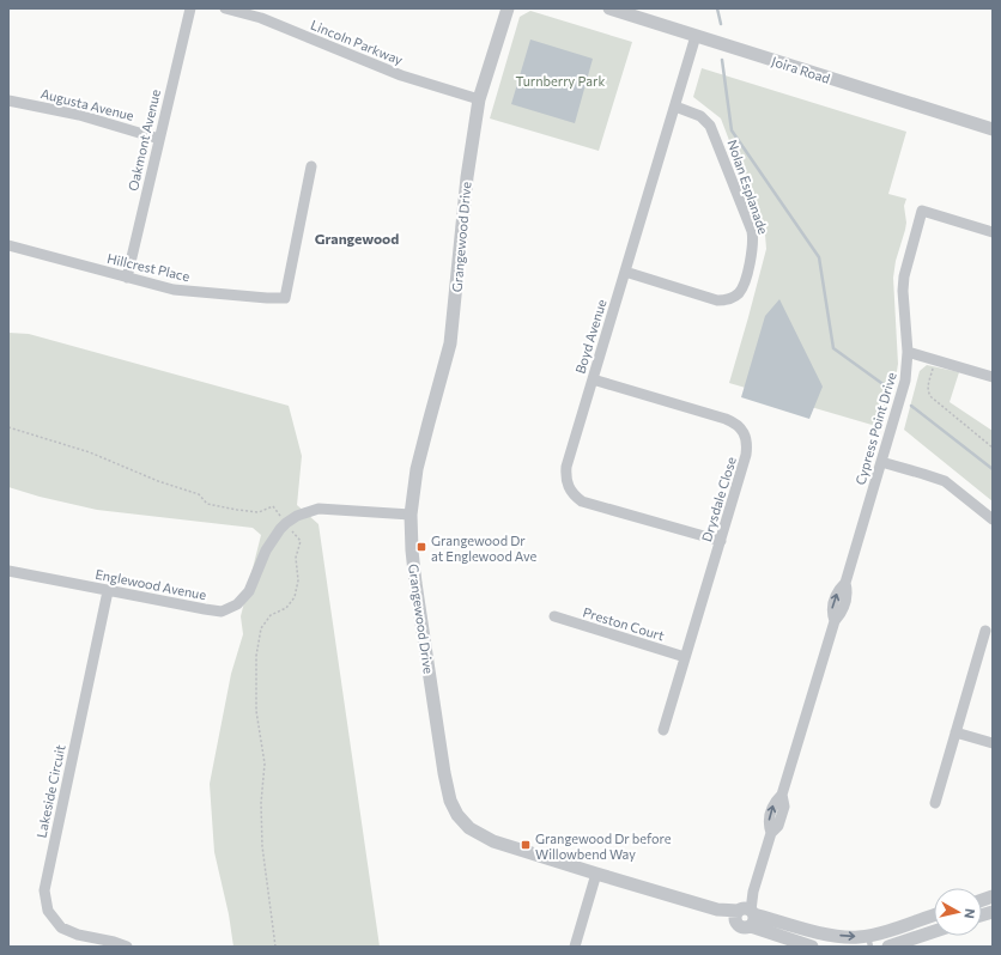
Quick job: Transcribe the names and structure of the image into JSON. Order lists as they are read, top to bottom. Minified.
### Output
{"streets":{"street":["Lincoln Parkway","Joira Road","Augusta Avenue","Oakmont Avenue","Nolan Esplanade","Grangewood Drive","Hillcrest Place","Boyd Avenue","Cypress Point Drive","Drysdale Close","Englewood Avenue","Preston Court","Lakeside Circuit"]},"crossings":[["Lincoln Parkway","Grangewood Drive"],["Joira Road","Boyd Avenue"],["Augusta Avenue","Oakmont Avenue"],["Oakmont Avenue","Hillcrest Place"],["Nolan Esplanade","Boyd Avenue"],["Grangewood Drive","Cypress Point Drive"],["Grangewood Drive","Englewood Avenue"],["Boyd Avenue","Drysdale Close"],["Drysdale Close","Preston Court"],["Englewood Avenue","Lakeside Circuit"]],"districts":["Grangewood"],"parks":["Turnberry Park"],"places":{"transit":["Grangewood Dr at Englewood Ave","Grangewood Dr before Willowbend Way"]},"north":"right"}
